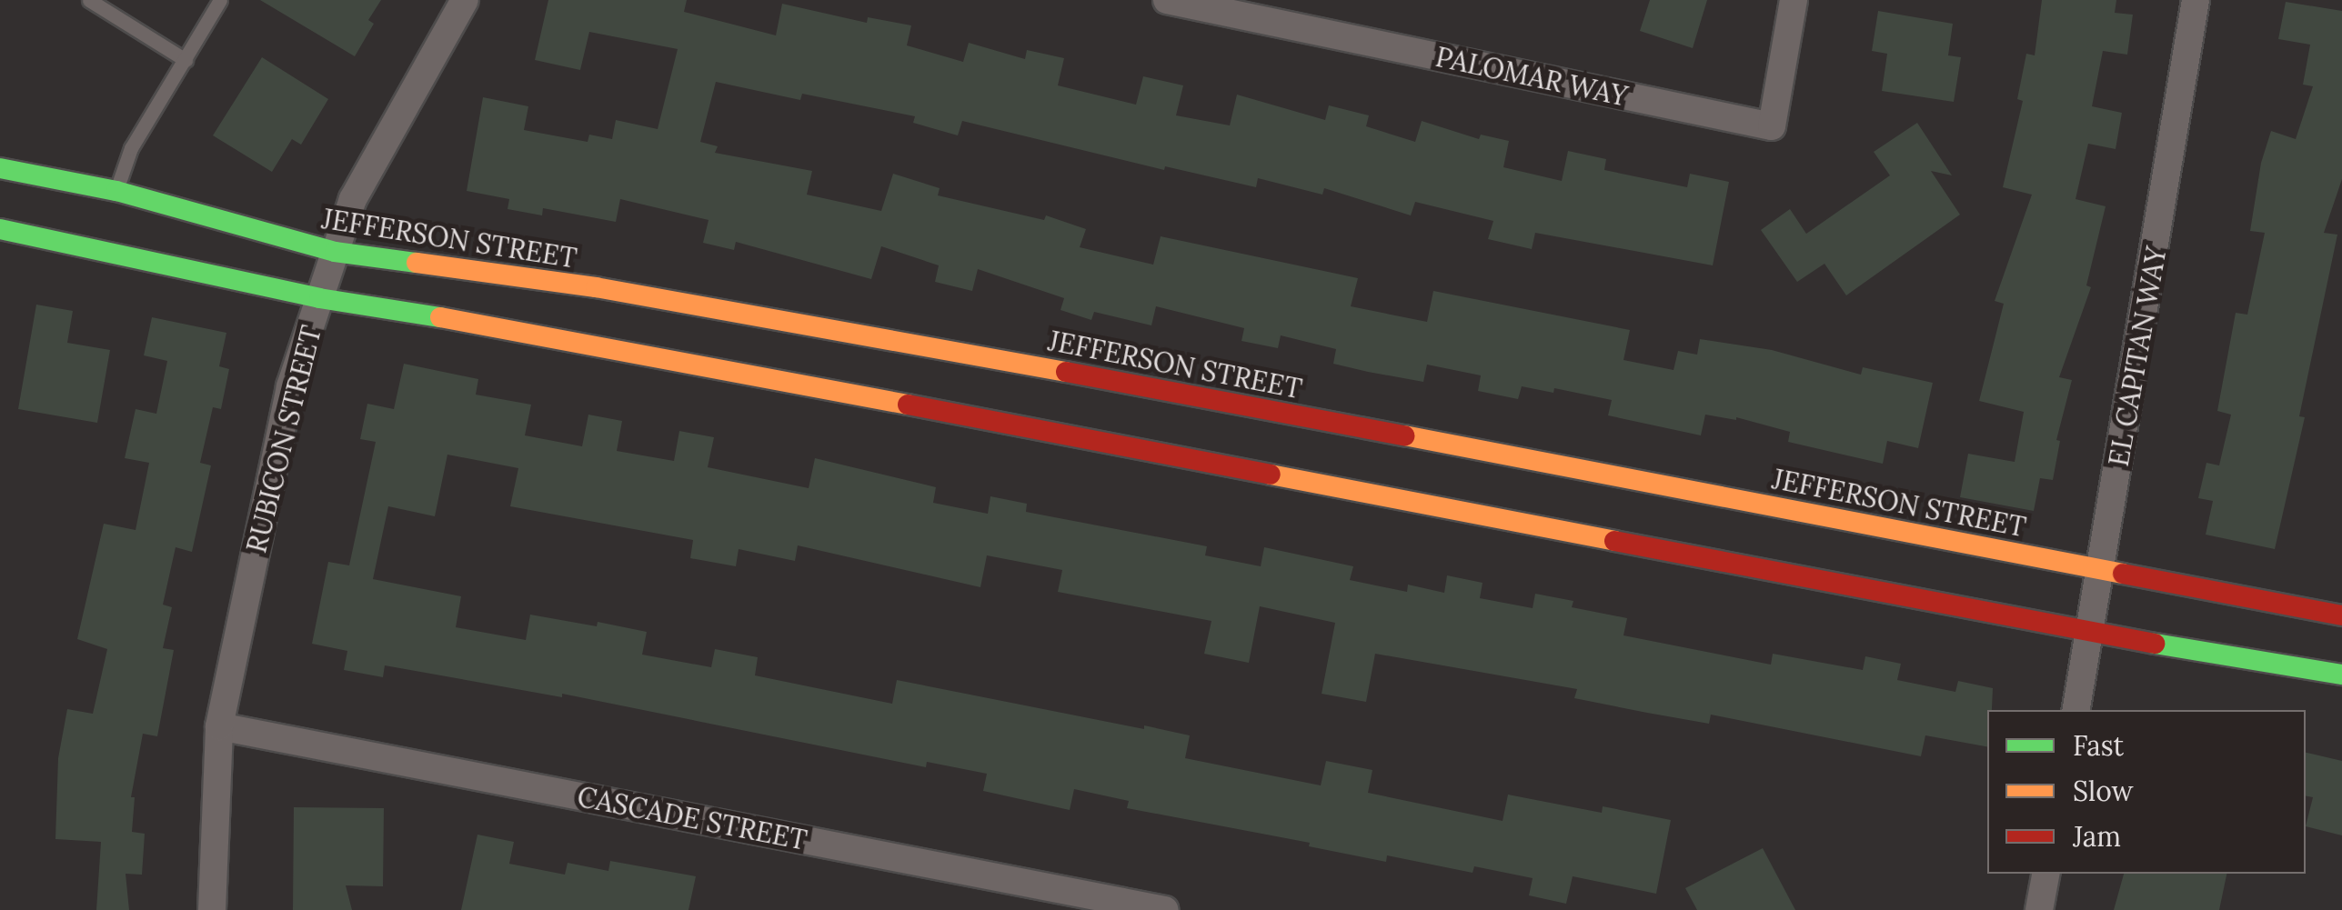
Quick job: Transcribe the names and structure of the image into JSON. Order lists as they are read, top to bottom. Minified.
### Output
{"streets":{"main road":["JEFFERSON STREET"],"street":["PALOMAR WAY","EL CAPITAN WAY","RUBICON STREET","CASCADE STREET"]},"crossings":[["JEFFERSON STREET","EL CAPITAN WAY"],["JEFFERSON STREET","RUBICON STREET"],["RUBICON STREET","CASCADE STREET"]],"legend":["Fast","Slow","Jam"]}
